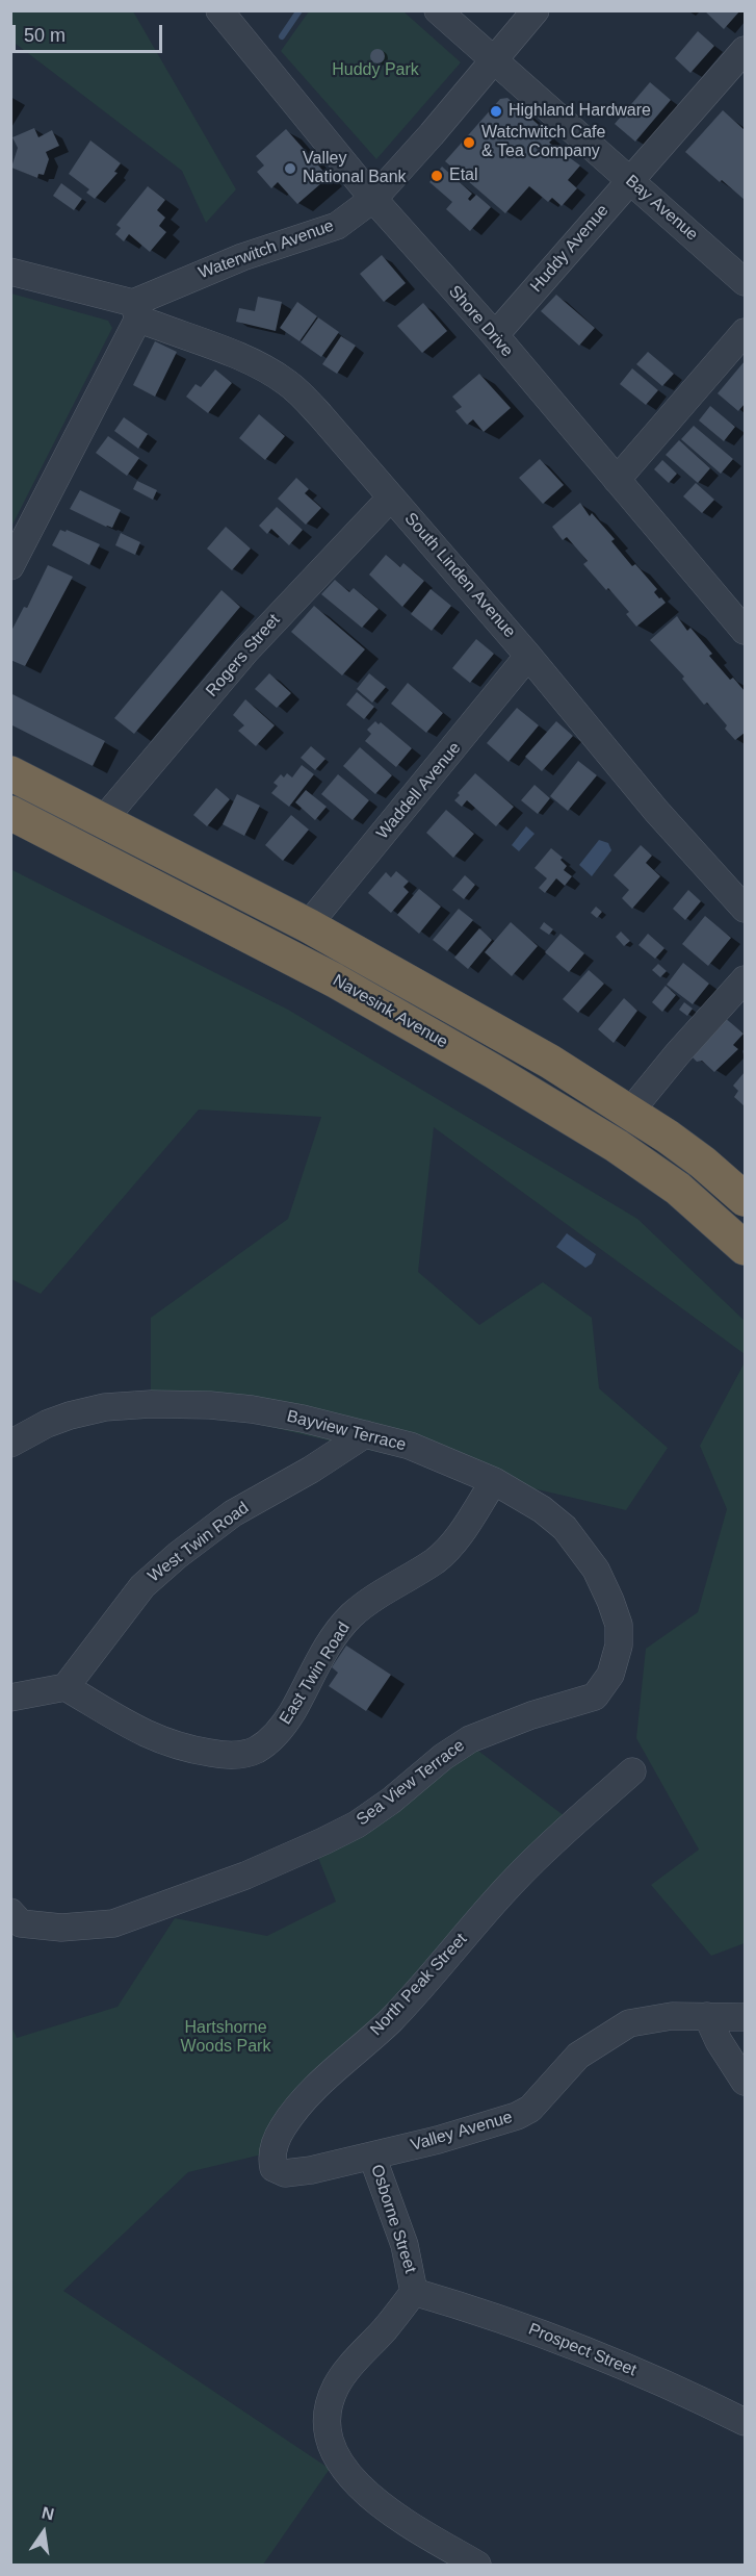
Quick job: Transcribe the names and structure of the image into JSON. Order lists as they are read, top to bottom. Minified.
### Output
{"streets":{"highway":["Navesink Avenue"],"street":["Bay Avenue","Huddy Avenue","Waterwitch Avenue","Shore Drive","South Linden Avenue","Rogers Street","Waddell Avenue","Bayview Terrace","West Twin Road","East Twin Road","Sea View Terrace","North Peak Street","Valley Avenue","Osborne Street","Prospect Street"]},"crossings":[["Bay Avenue","Huddy Avenue"],["Bay Avenue","Waterwitch Avenue"],["Huddy Avenue","Shore Drive"],["Waterwitch Avenue","Shore Drive"],["Waterwitch Avenue","South Linden Avenue"],["South Linden Avenue","Rogers Street"],["South Linden Avenue","Waddell Avenue"],["Rogers Street","Navesink Avenue"],["Waddell Avenue","Navesink Avenue"],["Bayview Terrace","West Twin Road"],["Bayview Terrace","East Twin Road"],["Bayview Terrace","Sea View Terrace"],["West Twin Road","East Twin Road"],["North Peak Street","Valley Avenue"],["Valley Avenue","Osborne Street"],["Osborne Street","Prospect Street"]],"parks":["Huddy Park","Hartshorne Woods Park"],"places":["Highland Hardware","Watchwitch Cafe & Tea Company","Valley National Bank","Etal"],"scale_bar":"50 m","north":"top"}
